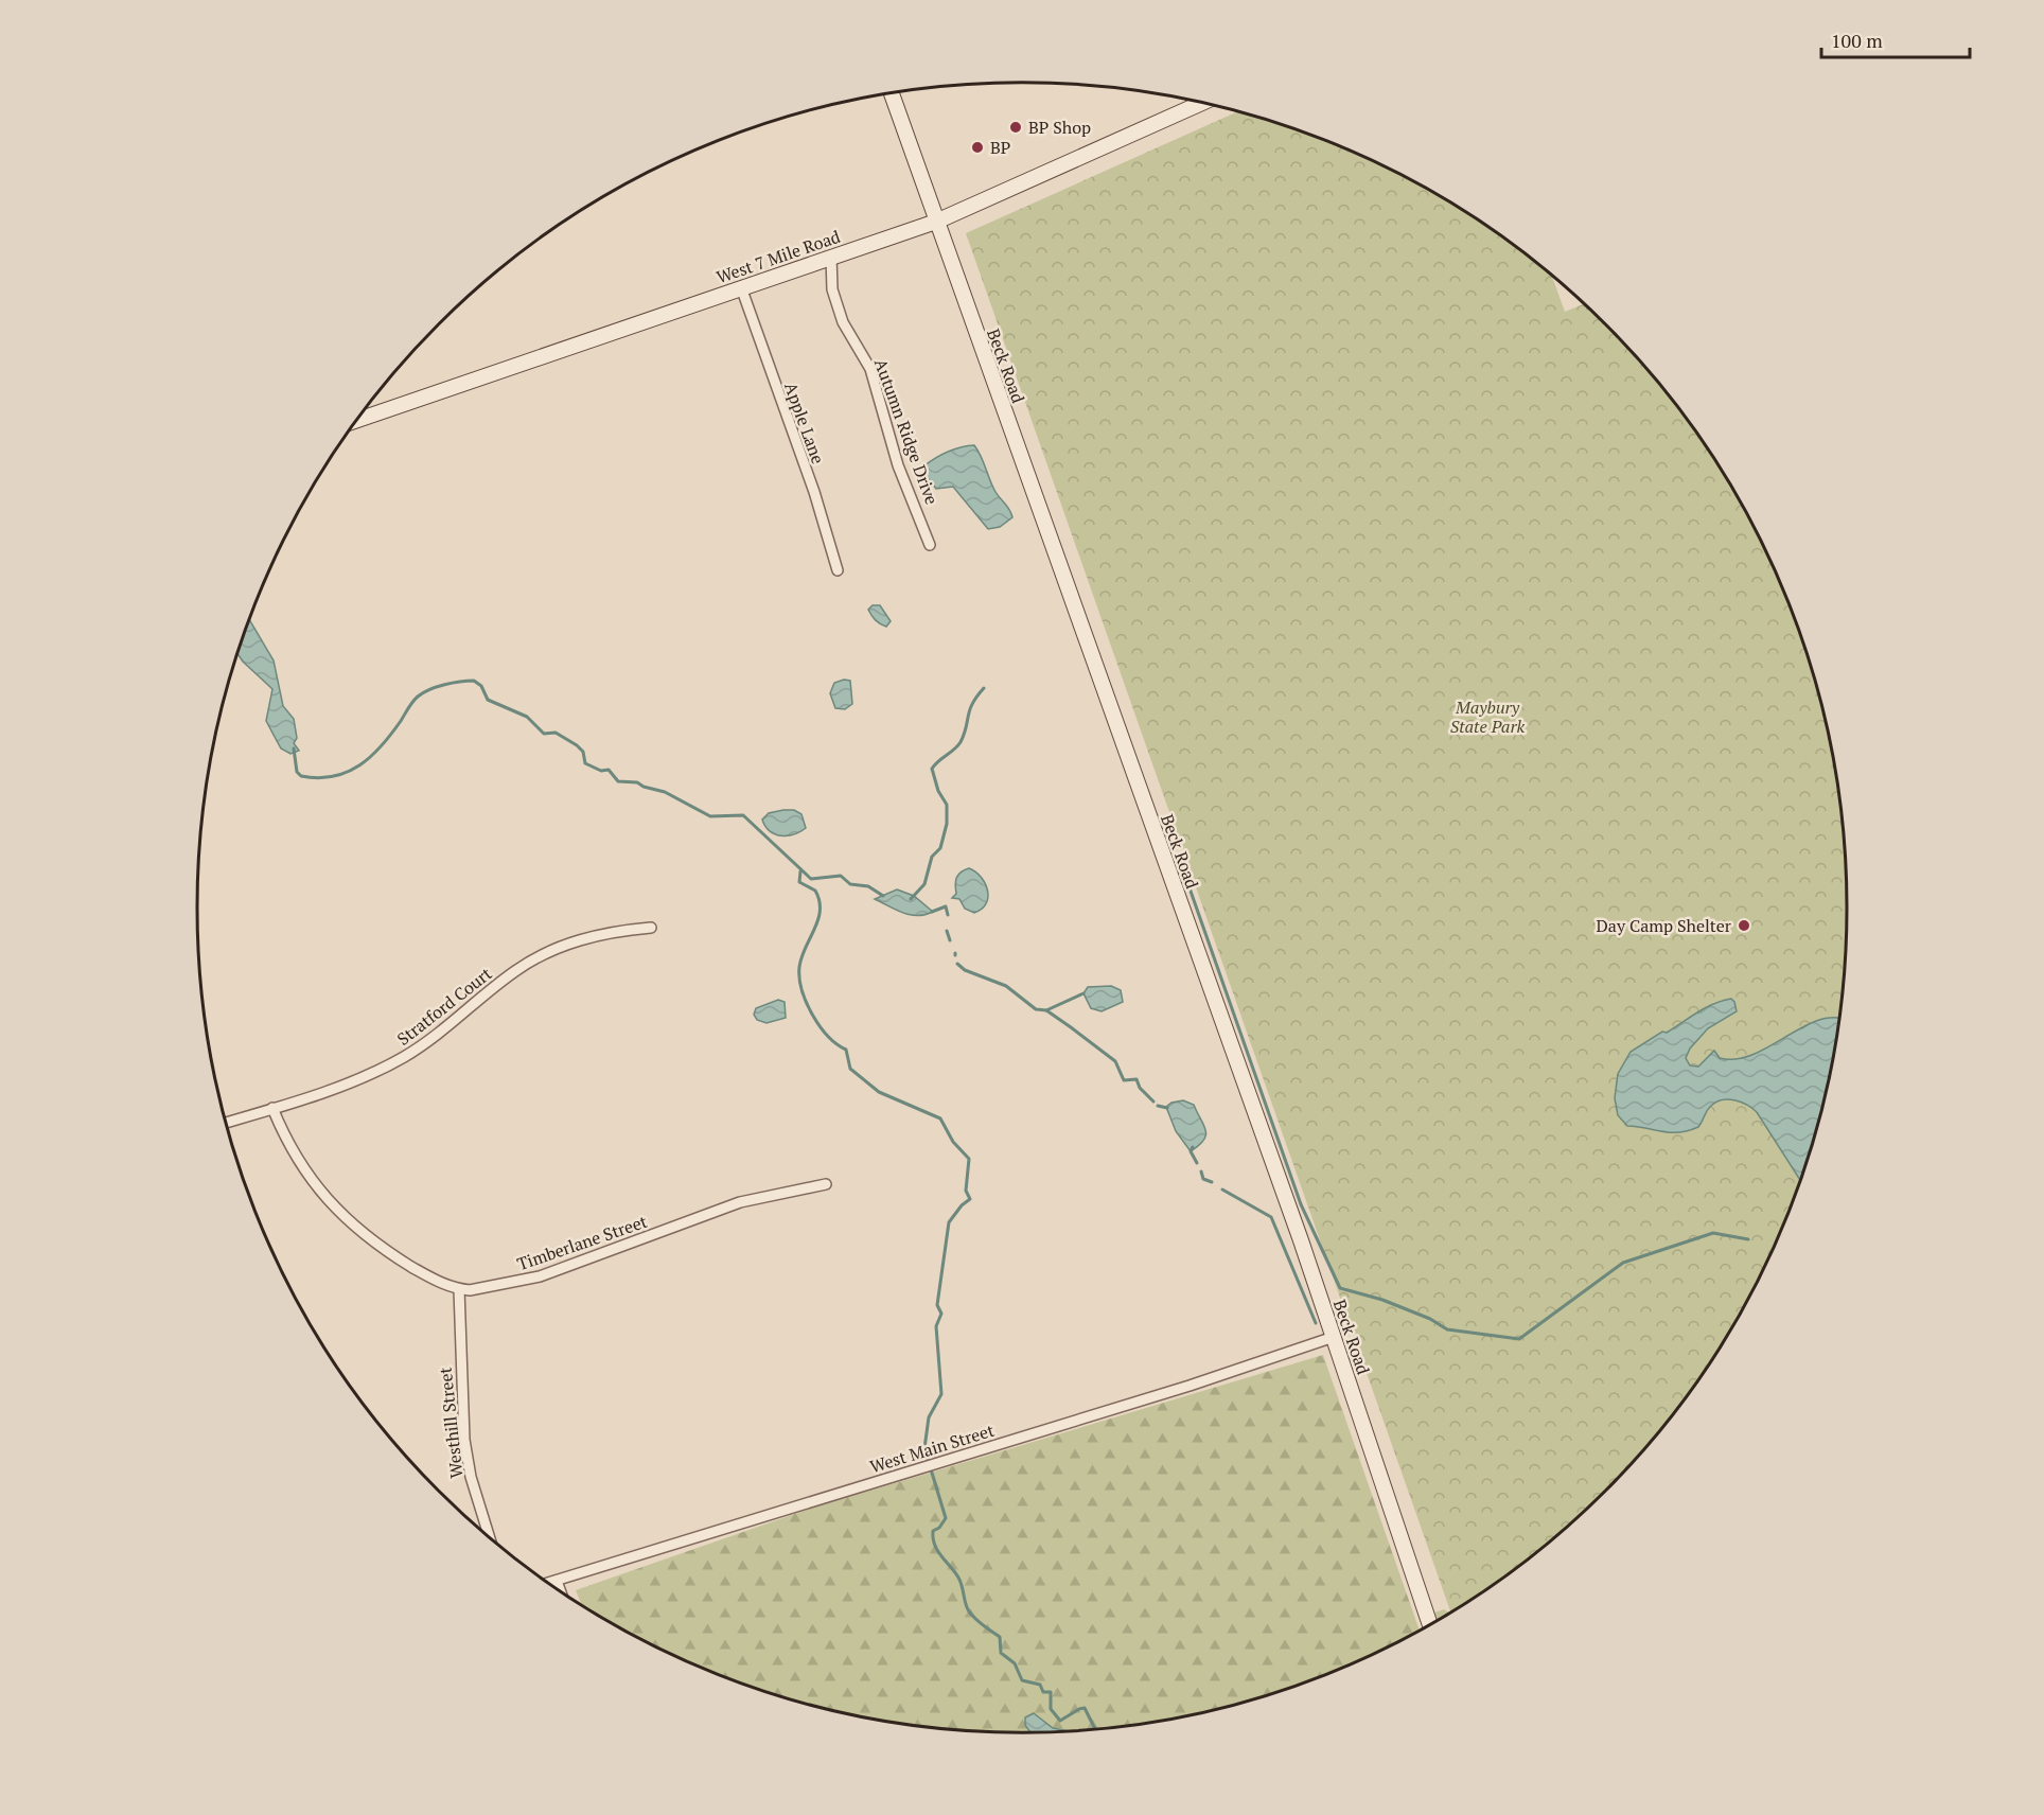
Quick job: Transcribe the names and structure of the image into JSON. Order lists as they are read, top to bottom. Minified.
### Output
{"streets":{"main road":["West 7 Mile Road","Beck Road"],"street":["Apple Lane","Autumn Ridge Drive","Stratford Court","Timberlane Street","Westhill Street","West Main Street"]},"crossings":[["West 7 Mile Road","Beck Road"],["West 7 Mile Road","Apple Lane"],["West 7 Mile Road","Autumn Ridge Drive"],["Beck Road","West Main Street"],["Stratford Court","Timberlane Street"],["Timberlane Street","Westhill Street"]],"parks":["Maybury State Park"],"places":["BP Shop","BP","Day Camp Shelter"],"scale_bar":"100 m"}
